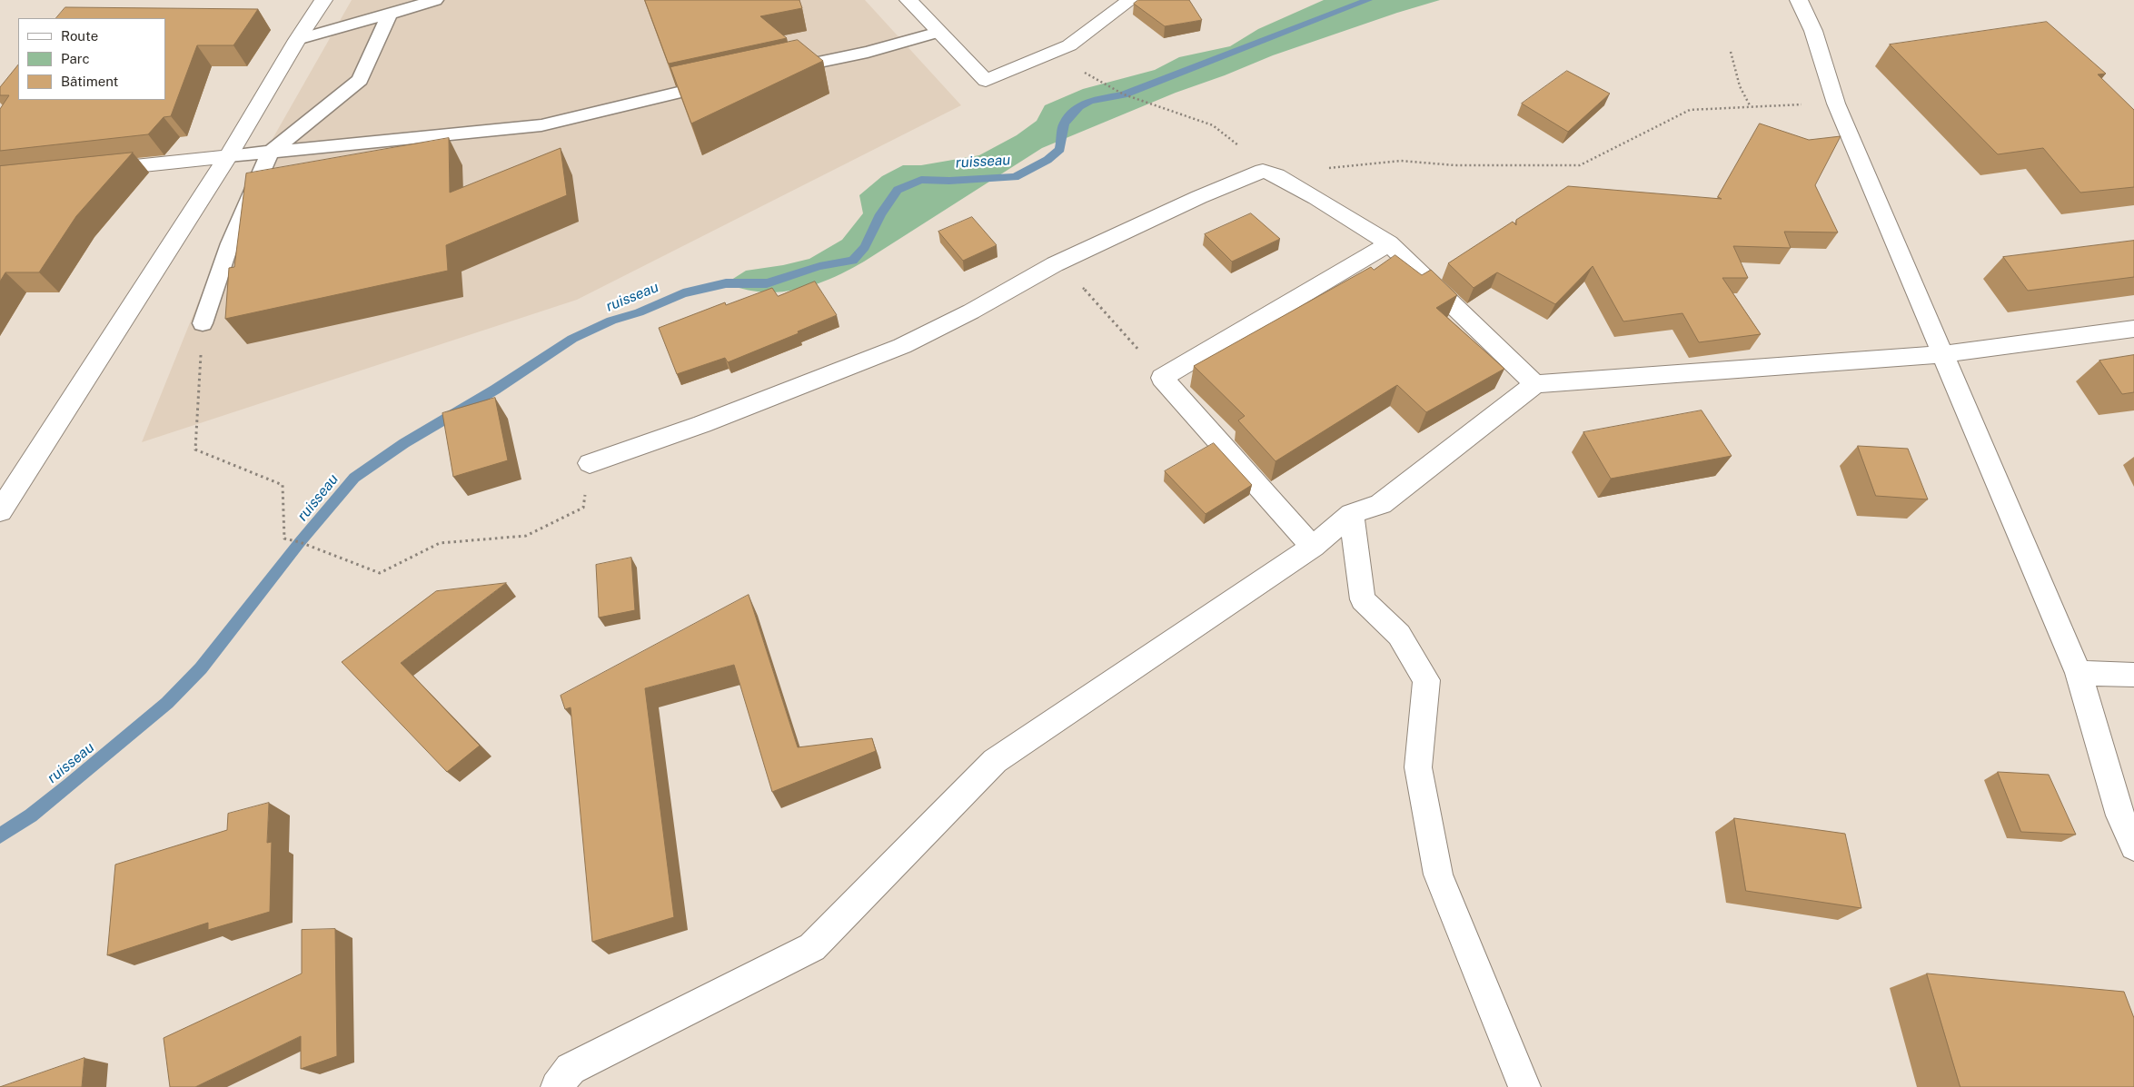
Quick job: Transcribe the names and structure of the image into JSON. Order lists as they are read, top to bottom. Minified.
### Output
{"water":["ruisseau"],"legend":["Route","Parc","Bâtiment"]}
